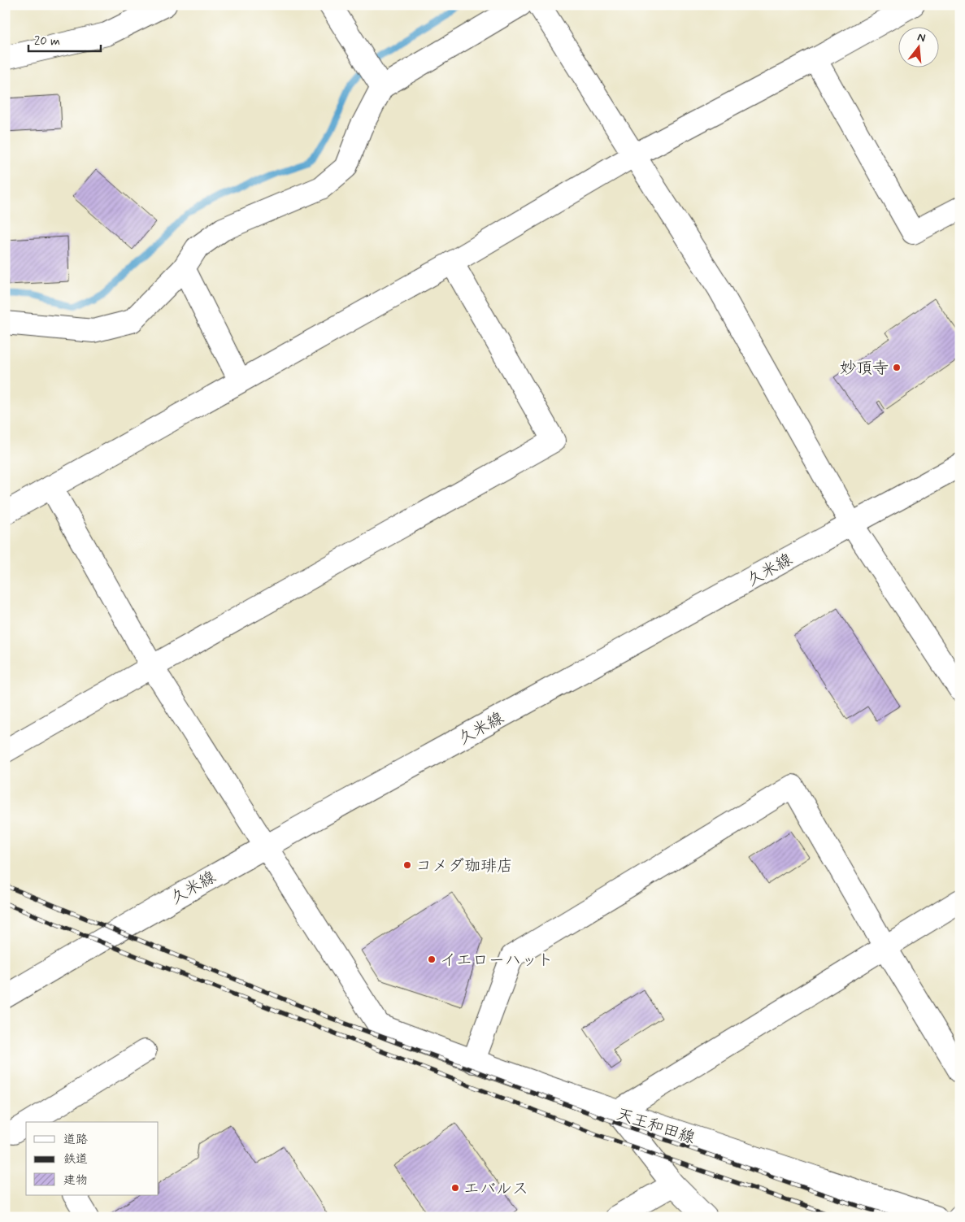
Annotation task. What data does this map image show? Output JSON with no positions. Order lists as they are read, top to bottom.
{
  "streets": {
    "street": ["久米線", "天王和田線"]
  },
  "crossings": [
    ["久米線", "天王和田線"]
  ],
  "places": [
    "妙頂寺",
    "コメダ珈琲店",
    "イエローハット",
    "エバルス"
  ],
  "legend": ["道路", "鉄道", "建物"],
  "scale_bar": "20 m",
  "north": "top"
}
